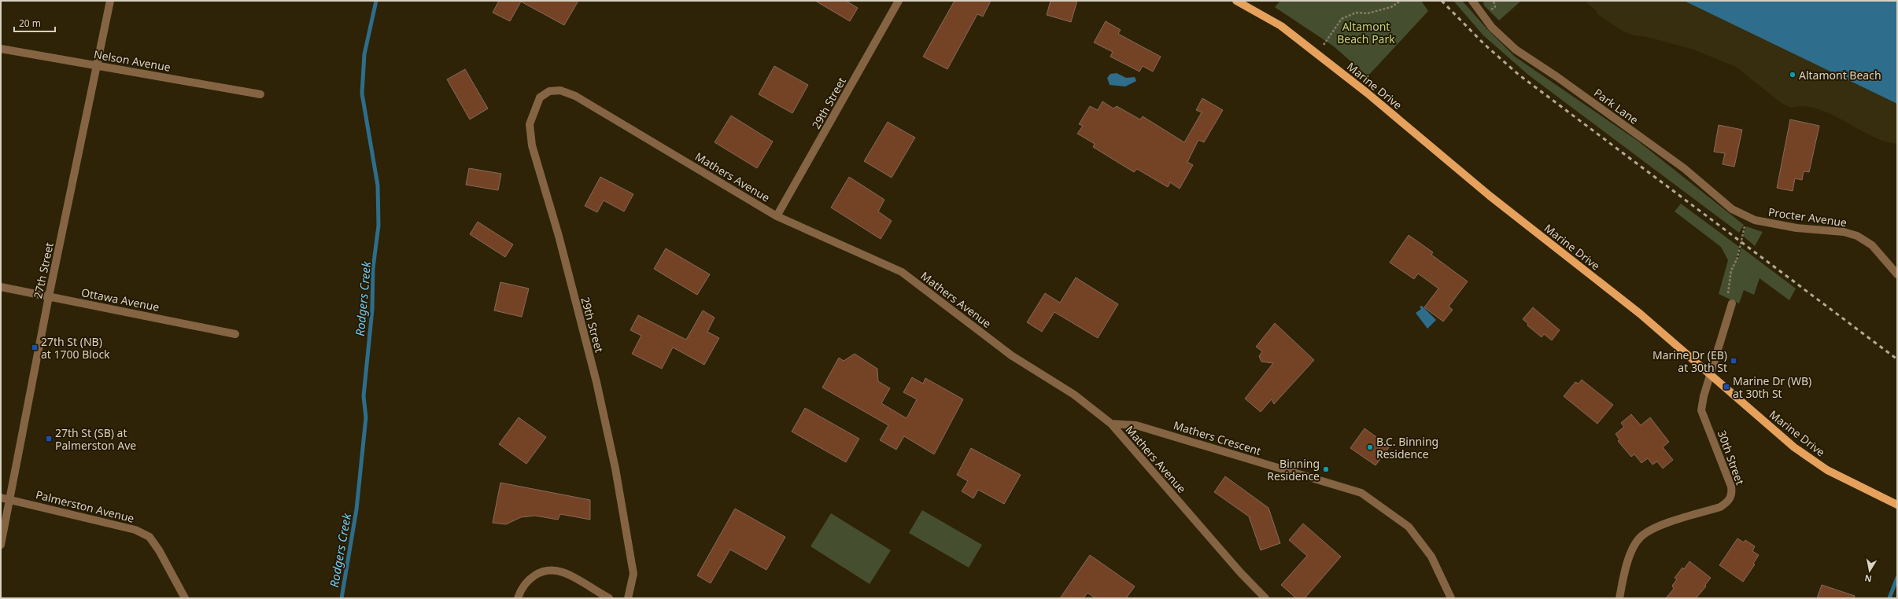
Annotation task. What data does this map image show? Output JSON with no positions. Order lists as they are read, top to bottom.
{
  "streets": {
    "main road": ["Marine Drive"],
    "street": [
      "Nelson Avenue",
      "29th Street",
      "Park Lane",
      "Mathers Avenue",
      "Procter Avenue",
      "27th Street",
      "Ottawa Avenue",
      "Mathers Crescent",
      "30th Street",
      "Palmerston Avenue"
    ]
  },
  "crossings": [
    ["Nelson Avenue", "27th Street"],
    ["Marine Drive", "30th Street"],
    ["29th Street", "Mathers Avenue"],
    ["Park Lane", "Procter Avenue"],
    ["Mathers Avenue", "Mathers Crescent"],
    ["27th Street", "Ottawa Avenue"],
    ["27th Street", "Palmerston Avenue"]
  ],
  "water": ["Rodgers Creek"],
  "parks": ["Altamont Beach Park"],
  "places": {
    "other": ["Altamont Beach", "B.C. Binning Residence", "Binning Residence"],
    "transit": [
      "27th St (NB) at 1700 Block",
      "Marine Dr (EB) at 30th St",
      "Marine Dr (WB) at 30th St",
      "27th St (SB) at Palmerston Ave"
    ]
  },
  "scale_bar": "20 m",
  "north": "bottom"
}
